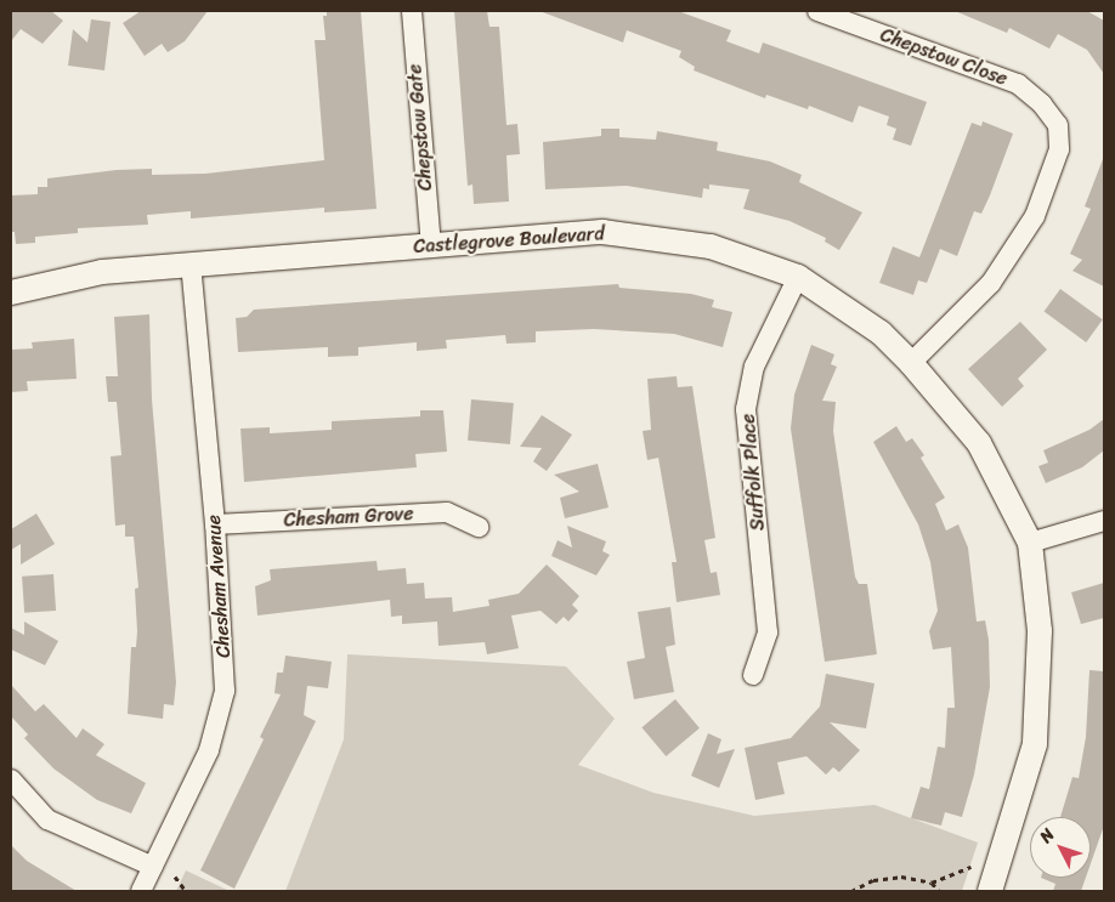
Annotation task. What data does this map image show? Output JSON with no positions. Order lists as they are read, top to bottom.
{
  "streets": {
    "street": [
      "Chepstow Close",
      "Chepstow Gate",
      "Castlegrove Boulevard",
      "Suffolk Place",
      "Chesham Grove",
      "Chesham Avenue"
    ]
  },
  "crossings": [
    ["Chepstow Close", "Castlegrove Boulevard"],
    ["Chepstow Gate", "Castlegrove Boulevard"],
    ["Castlegrove Boulevard", "Suffolk Place"],
    ["Castlegrove Boulevard", "Chesham Avenue"],
    ["Chesham Grove", "Chesham Avenue"]
  ],
  "north": "top left"
}
